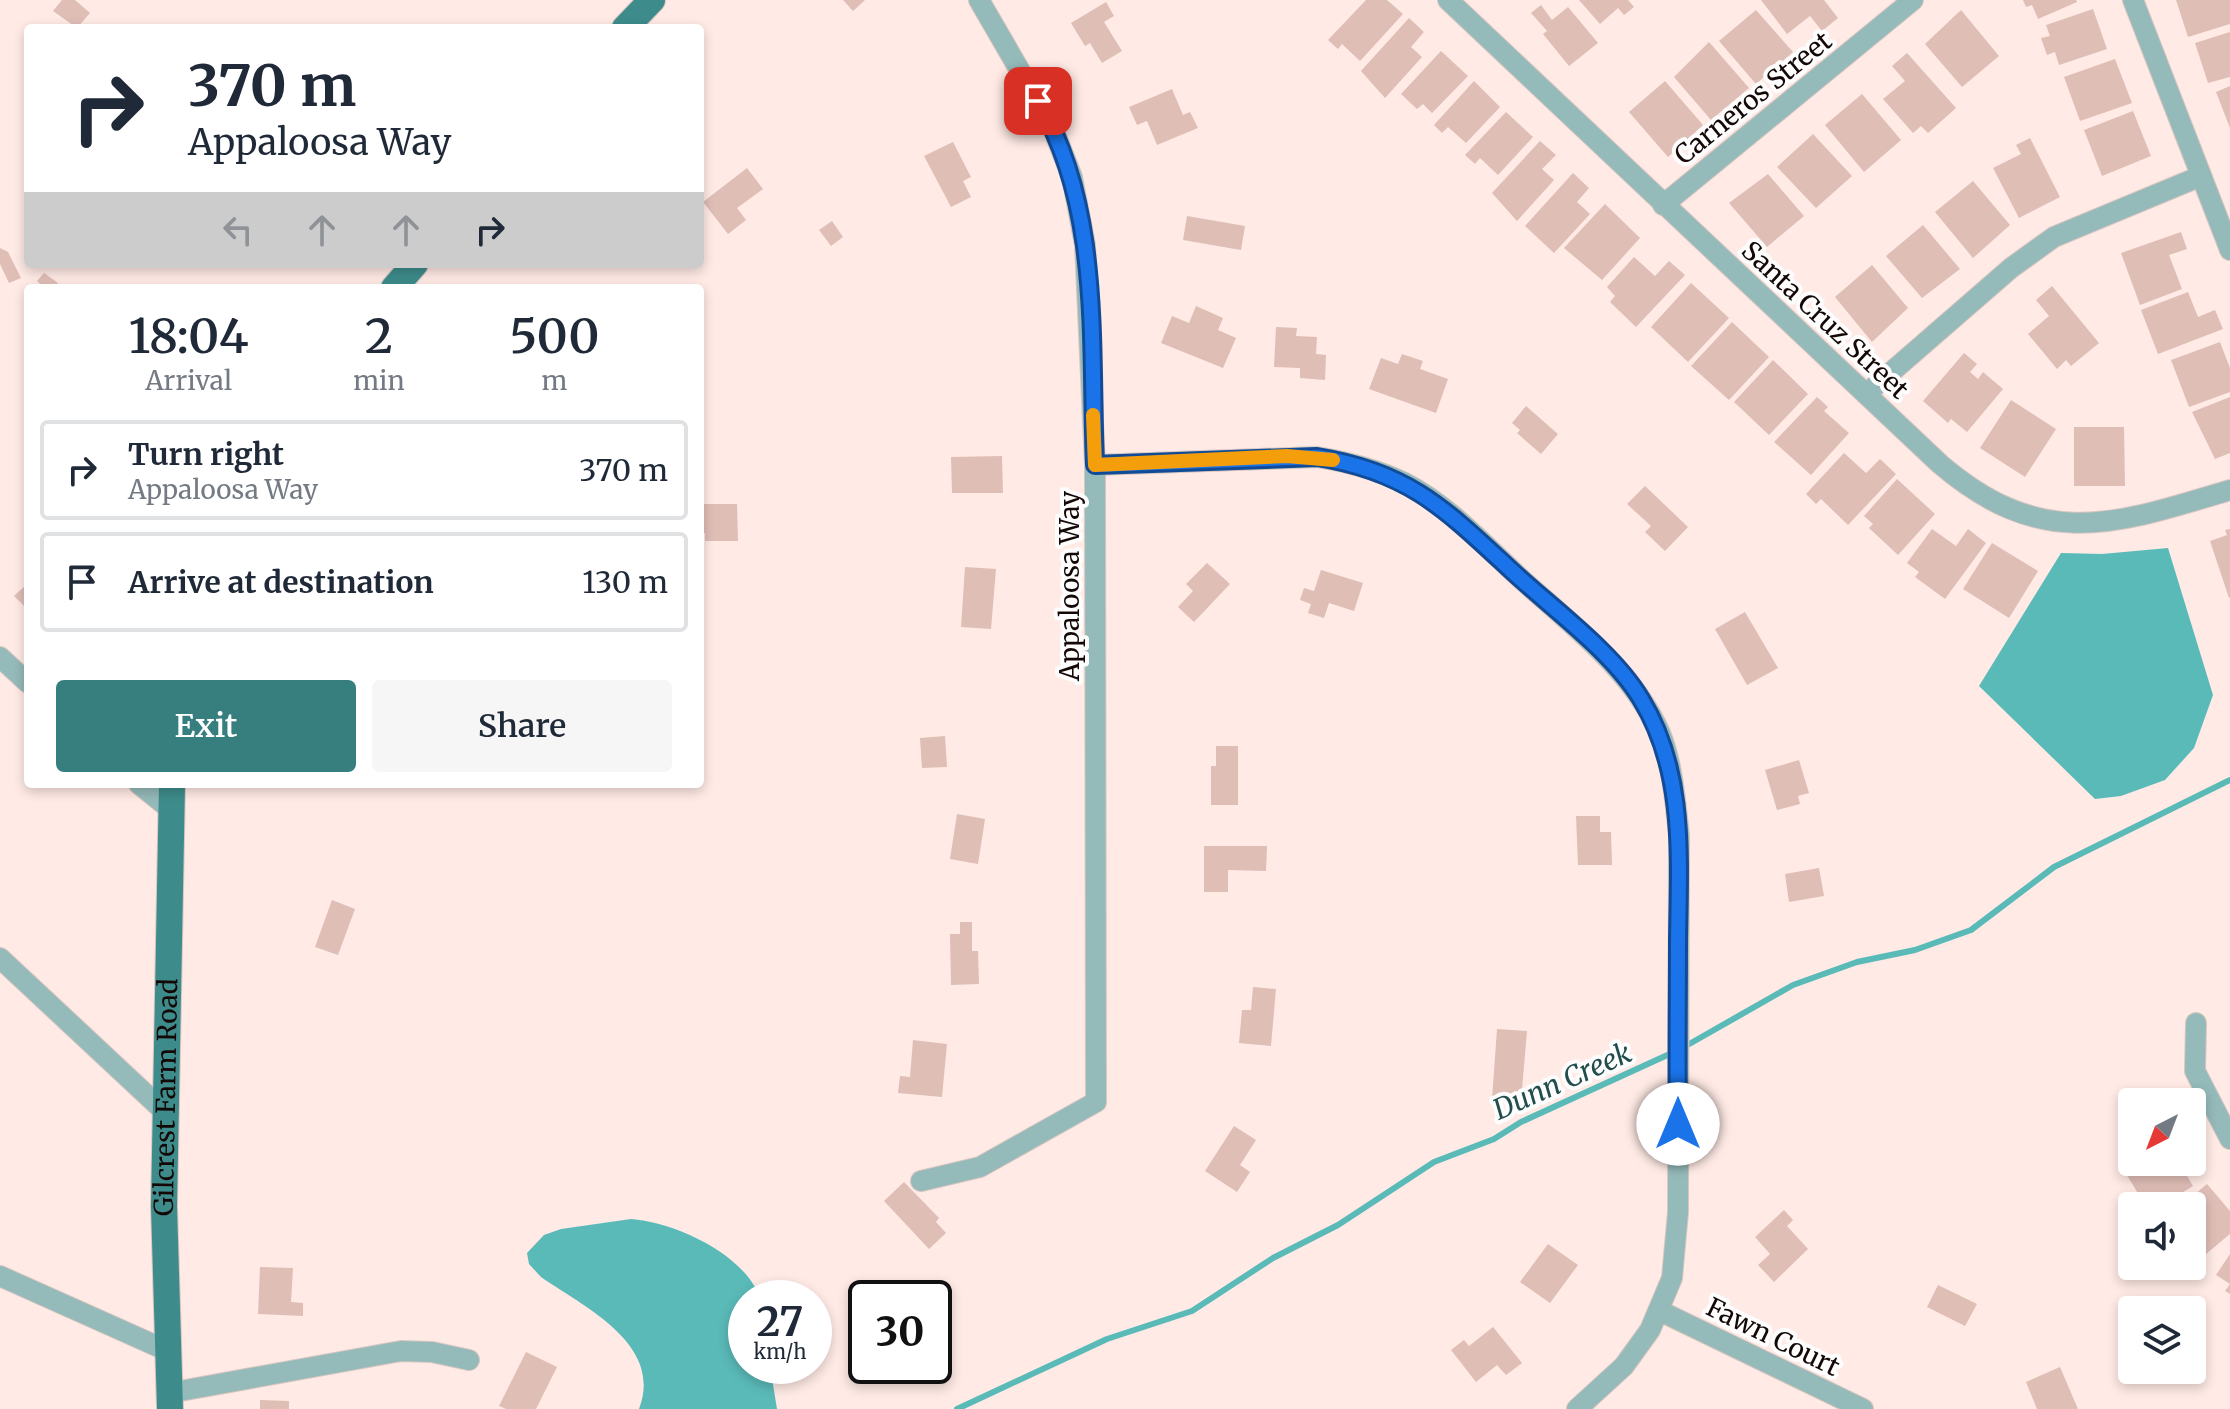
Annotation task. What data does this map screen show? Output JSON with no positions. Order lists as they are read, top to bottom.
{
  "streets": {
    "main road": ["Gilcrest Farm Road"],
    "street": [
      "Carneros Street",
      "Santa Cruz Street",
      "Appaloosa Way",
      "Fawn Court"
    ]
  },
  "crossings": [
    ["Carneros Street", "Santa Cruz Street"]
  ],
  "water": ["Dunn Creek"],
  "north": "bottom left",
  "page": {
    "turn": ["370 m", "Appaloosa Way"],
    "eta": [
      "18:04",
      "Arrival",
      "2",
      "min",
      "500",
      "m"
    ],
    "list": [
      {
        "name": "Turn right",
        "note": "Appaloosa Way",
        "value": "370 m"
      },
      {
        "name": "Arrive at destination",
        "value": "130 m"
      }
    ],
    "buttons": ["Exit", "Share"],
    "speed": "27 km/h",
    "limit": "30"
  }
}
